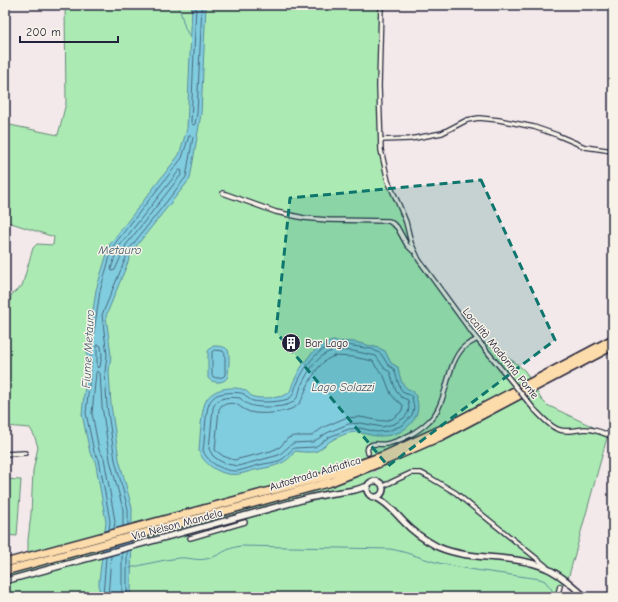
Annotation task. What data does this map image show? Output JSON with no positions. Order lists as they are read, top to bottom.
{
  "streets": {
    "highway": ["Autostrada Adriatica"],
    "main road": ["Via Nelson Mandela"],
    "street": ["Località Madonna Ponte"]
  },
  "water": ["Metauro", "Fiume Metauro", "Lago Solazzi"],
  "places": {
    "building": ["Bar Lago"]
  },
  "scale_bar": "200 m"
}
